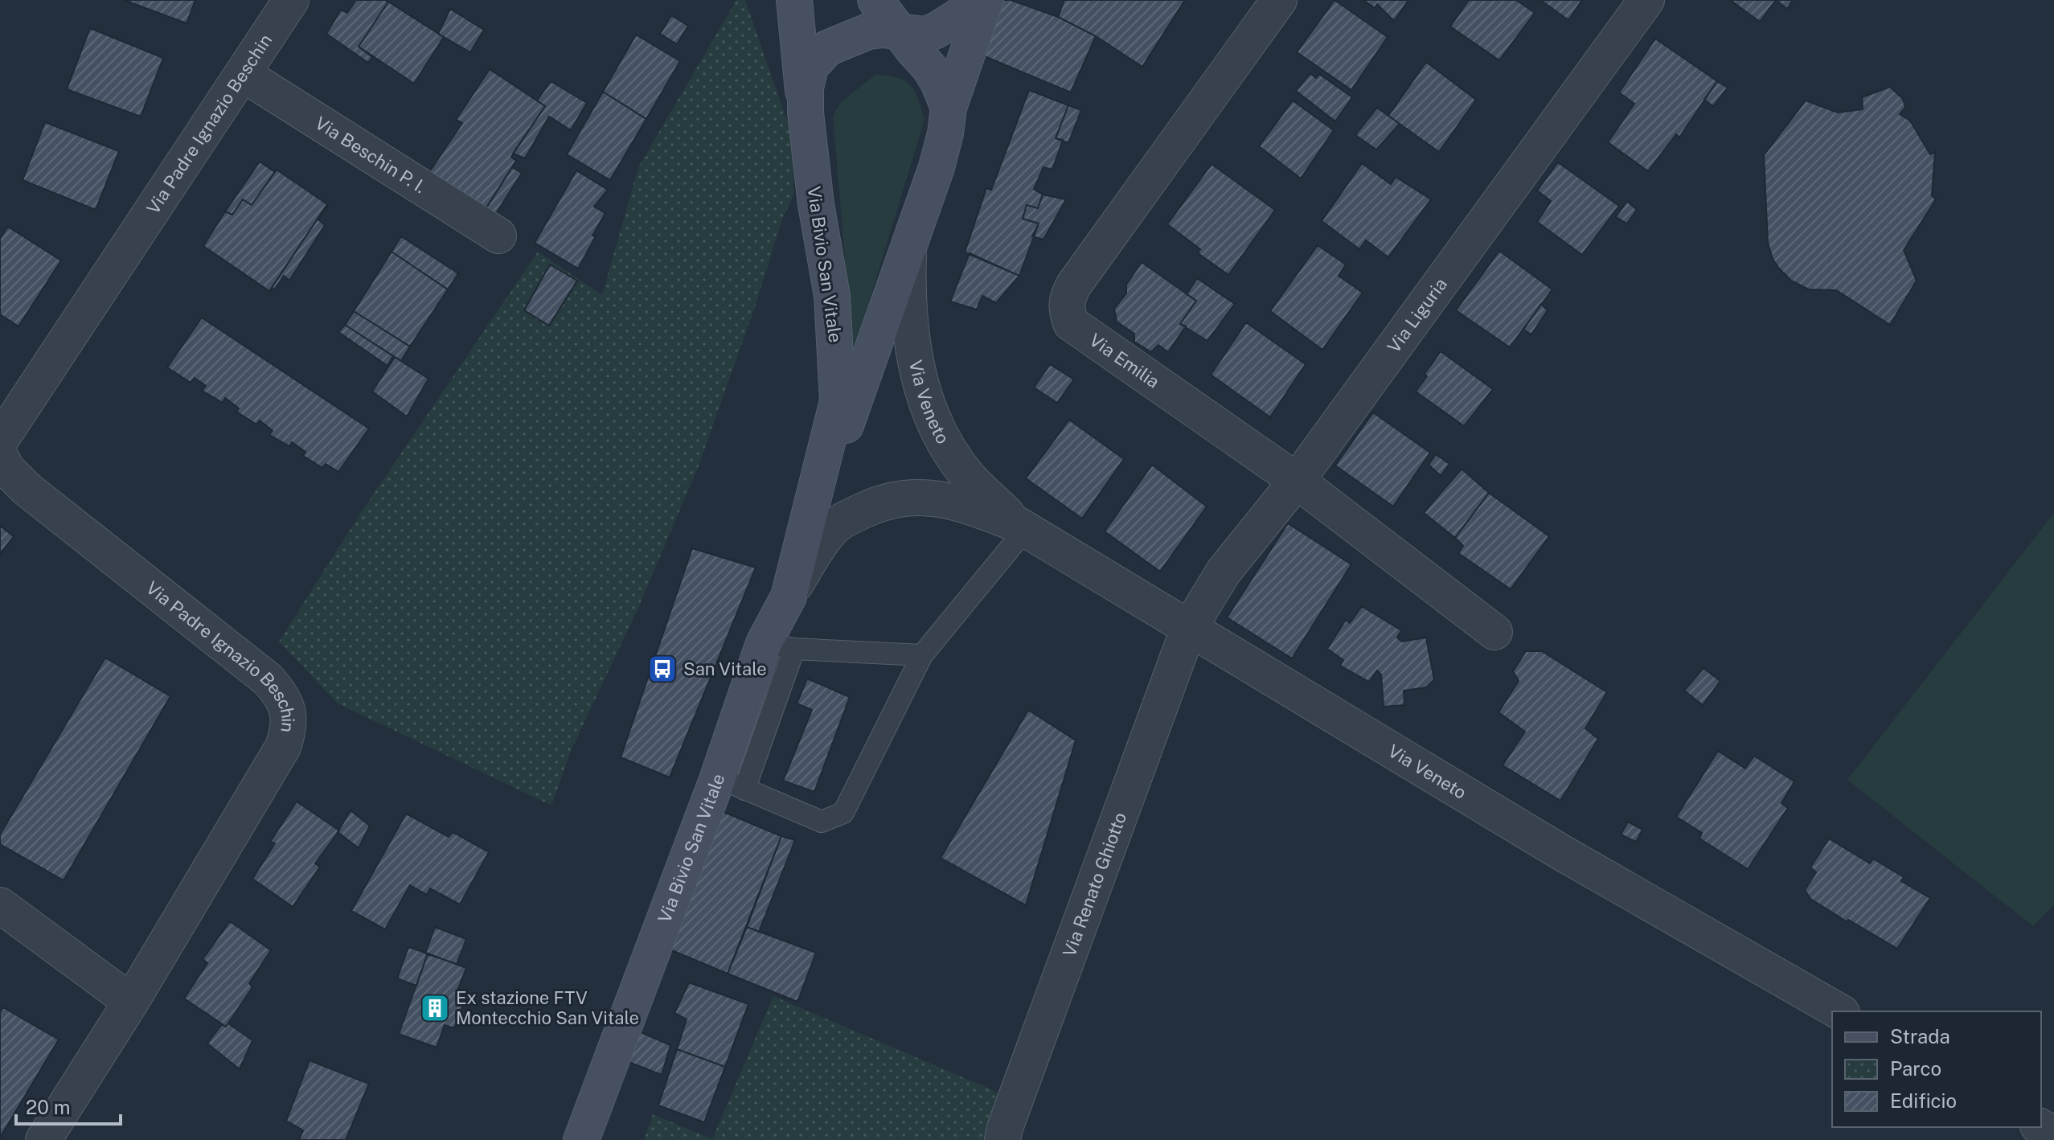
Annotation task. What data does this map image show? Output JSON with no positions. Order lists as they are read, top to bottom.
{
  "streets": {
    "main road": ["Via Bivio San Vitale"],
    "street": [
      "Via Padre Ignazio Beschin",
      "Via Beschin P. I.",
      "Via Liguria",
      "Via Emilia",
      "Via Veneto",
      "Via Renato Ghiotto"
    ]
  },
  "crossings": [
    ["Via Padre Ignazio Beschin", "Via Beschin P. I."],
    ["Via Bivio San Vitale", "Via Veneto"],
    ["Via Liguria", "Via Emilia"],
    ["Via Liguria", "Via Veneto"],
    ["Via Liguria", "Via Renato Ghiotto"],
    ["Via Veneto", "Via Renato Ghiotto"]
  ],
  "places": {
    "bus stop": ["San Vitale"],
    "building": ["Ex stazione FTV Montecchio San Vitale"]
  },
  "legend": ["Strada", "Parco", "Edificio"],
  "scale_bar": "20 m"
}
